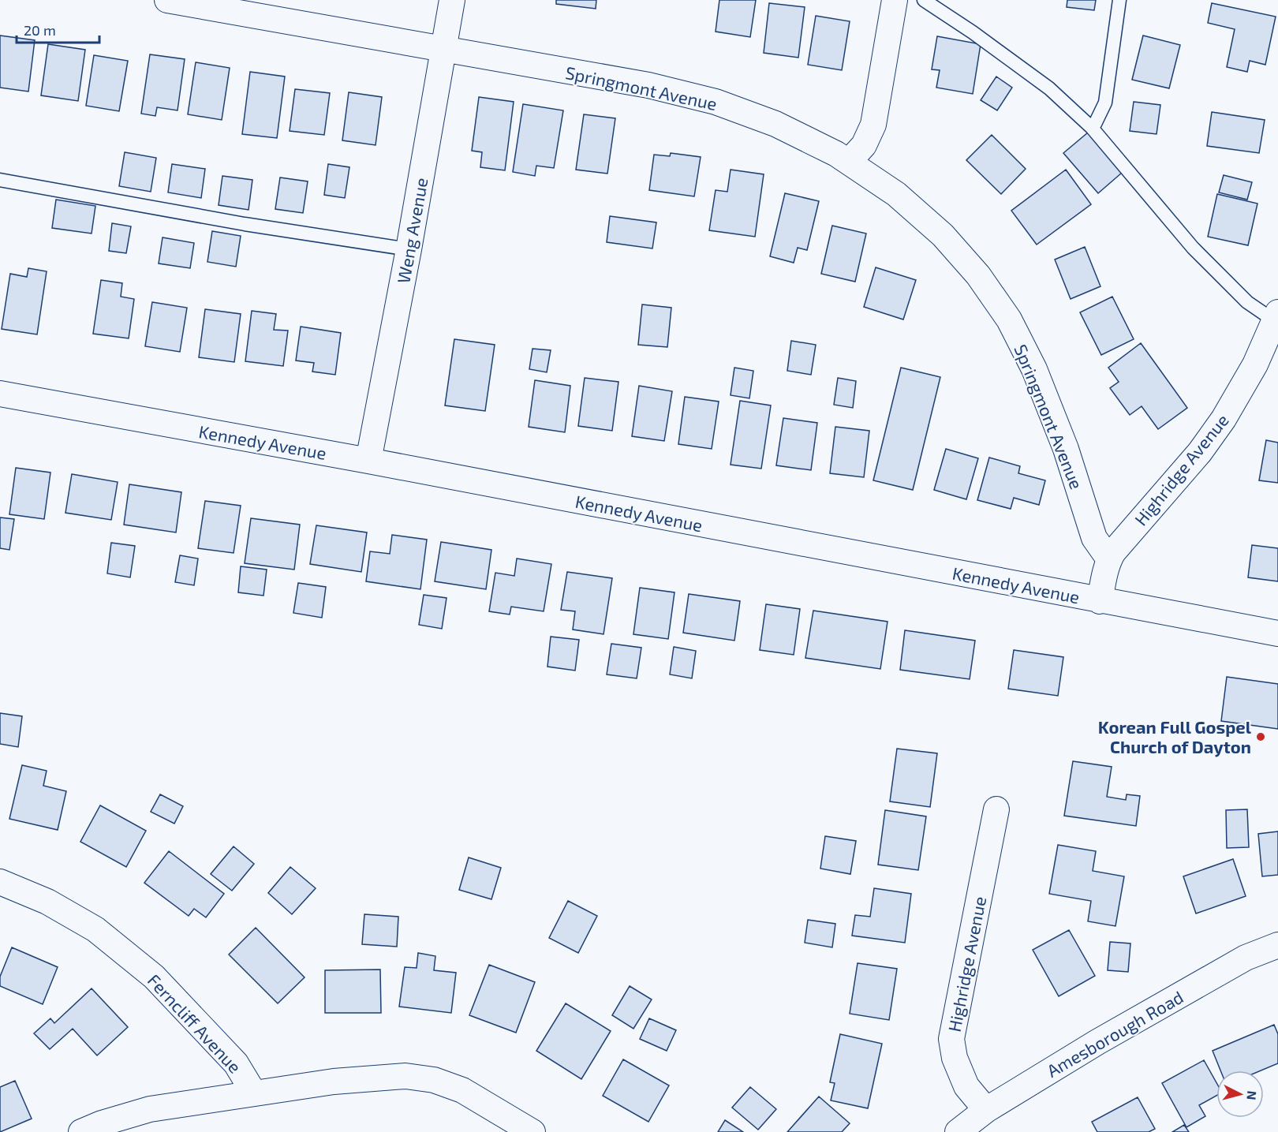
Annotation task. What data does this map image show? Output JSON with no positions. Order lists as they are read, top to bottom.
{
  "streets": {
    "street": [
      "Springmont Avenue",
      "Weng Avenue",
      "Kennedy Avenue",
      "Highridge Avenue",
      "Ferncliff Avenue",
      "Amesborough Road"
    ]
  },
  "crossings": [
    ["Springmont Avenue", "Weng Avenue"],
    ["Springmont Avenue", "Highridge Avenue"],
    ["Weng Avenue", "Kennedy Avenue"],
    ["Kennedy Avenue", "Highridge Avenue"],
    ["Highridge Avenue", "Amesborough Road"]
  ],
  "places": ["Korean Full Gospel Church of Dayton"],
  "scale_bar": "20 m",
  "north": "right"
}
